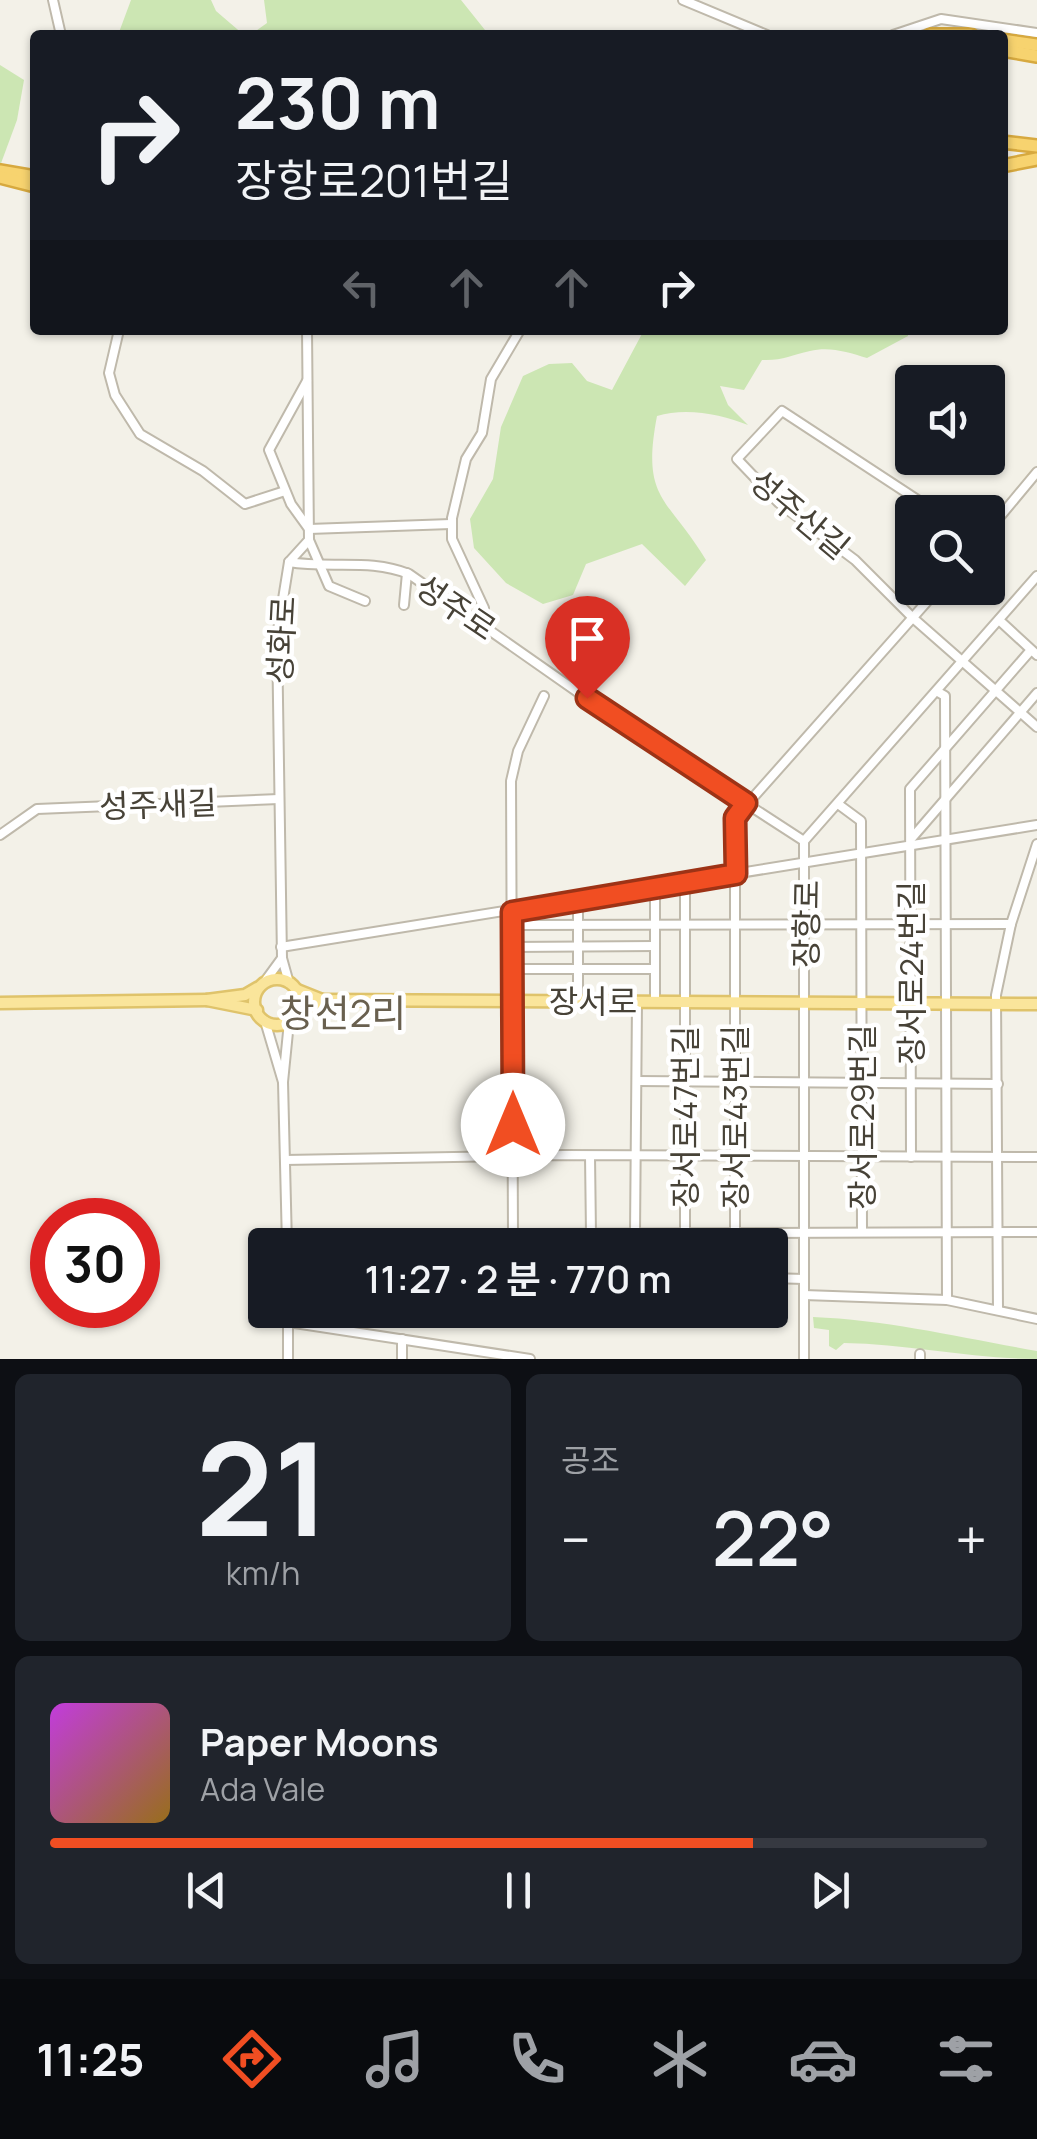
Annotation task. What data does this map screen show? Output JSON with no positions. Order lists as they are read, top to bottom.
{
  "streets": {
    "main road": ["장서로"],
    "street": [
      "성주산길",
      "성주로",
      "성화로",
      "성주새길",
      "장항로",
      "장서로24번길",
      "장서로47번길",
      "장서로43번길",
      "장서로29번길"
    ]
  },
  "crossings": [
    ["성주산길", "장항로"],
    ["성주로", "성화로"],
    ["성주로", "장항로"],
    ["성주로", "장서로43번길"],
    ["성화로", "성주새길"],
    ["장항로", "장서로"],
    ["장항로", "장서로29번길"],
    ["장서로24번길", "장서로"],
    ["장서로", "장서로47번길"],
    ["장서로", "장서로43번길"],
    ["장서로", "장서로29번길"]
  ],
  "districts": ["창선2리"],
  "page": {
    "turn": ["230 m", "장항로201번길"],
    "limit": "30",
    "trip": "11:27 · 2 분 · 770 m",
    "tile": [
      ["21", "km/h"],
      "공조"
    ],
    "heat": ["−", "22°", "+"],
    "song": ["Paper Moons", "Ada Vale"],
    "tabs": "11:25"
  }
}
